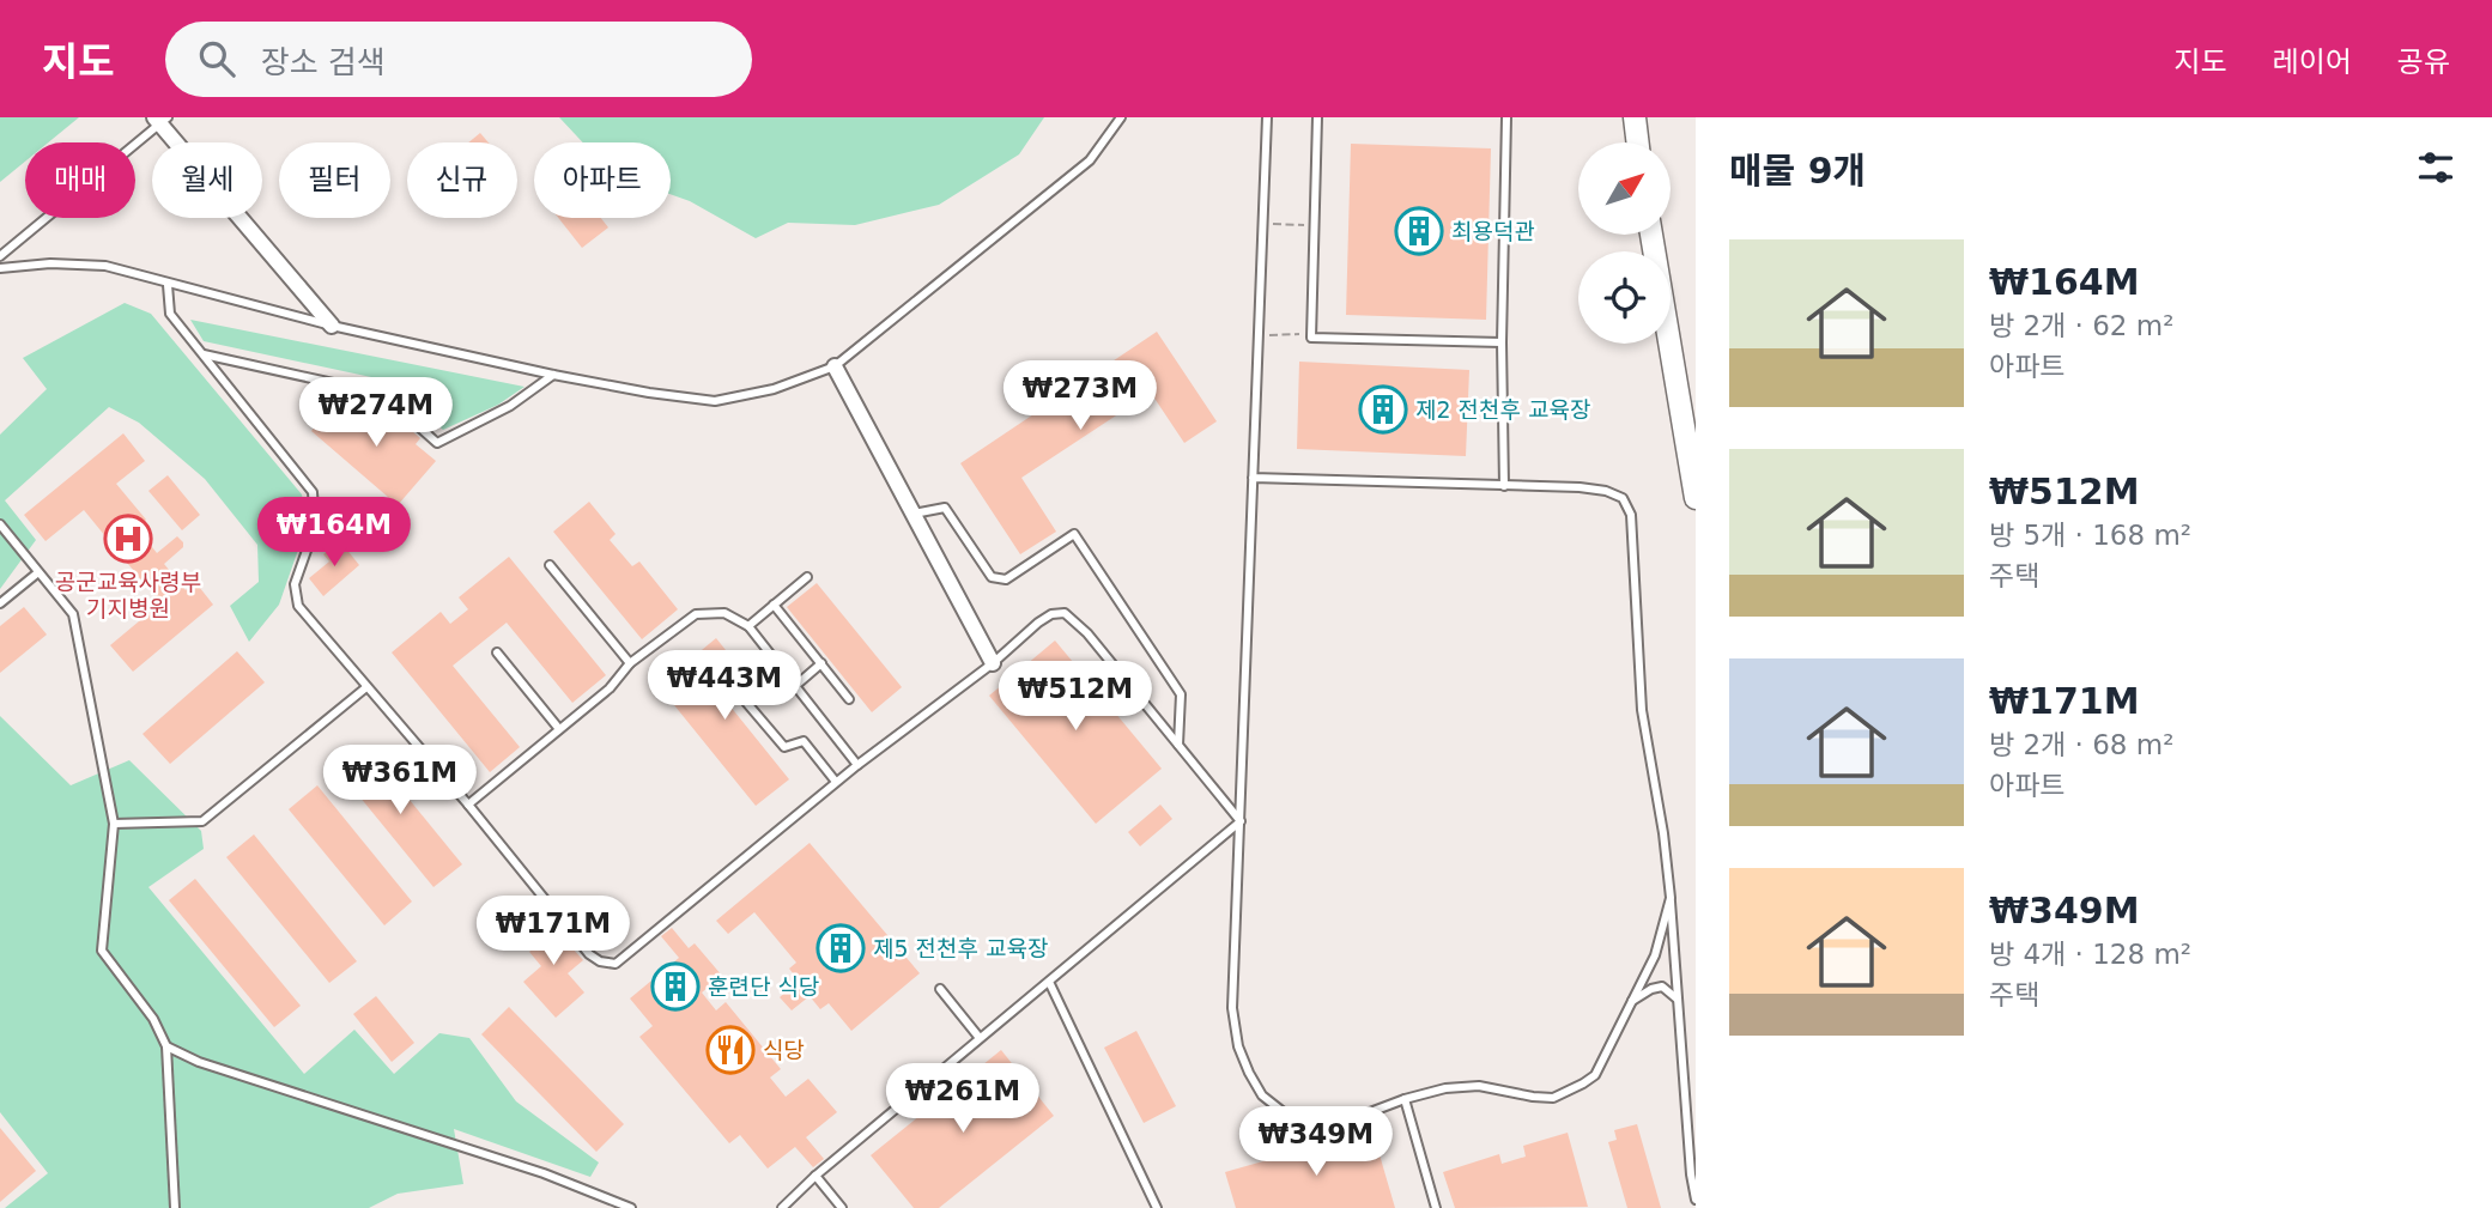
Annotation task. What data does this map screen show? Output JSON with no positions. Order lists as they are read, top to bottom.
{
  "places": {
    "building": [
      "최용덕관",
      "제2 전천후 교육장",
      "제5 전천후 교육장",
      "훈련단 식당"
    ],
    "hospital": ["공군교육사령부 기지병원"],
    "restaurant": ["식당"]
  },
  "north": "top right",
  "page": {
    "header": "지도",
    "search": "장소 검색",
    "nav": ["지도", "레이어", "공유"],
    "heading": "매물 9개",
    "chip": [
      "매매",
      "월세",
      "필터",
      "신규",
      "아파트"
    ],
    "list": [
      {
        "name": "₩164M",
        "note": "방 2개 · 62 m² · 아파트"
      },
      {
        "name": "₩512M",
        "note": "방 5개 · 168 m² · 주택"
      },
      {
        "name": "₩171M",
        "note": "방 2개 · 68 m² · 아파트"
      },
      {
        "name": "₩349M",
        "note": "방 4개 · 128 m² · 주택"
      }
    ],
    "price": [
      "₩273M",
      "₩274M",
      "₩164M",
      "₩443M",
      "₩512M",
      "₩361M",
      "₩171M",
      "₩261M",
      "₩349M"
    ]
  }
}
